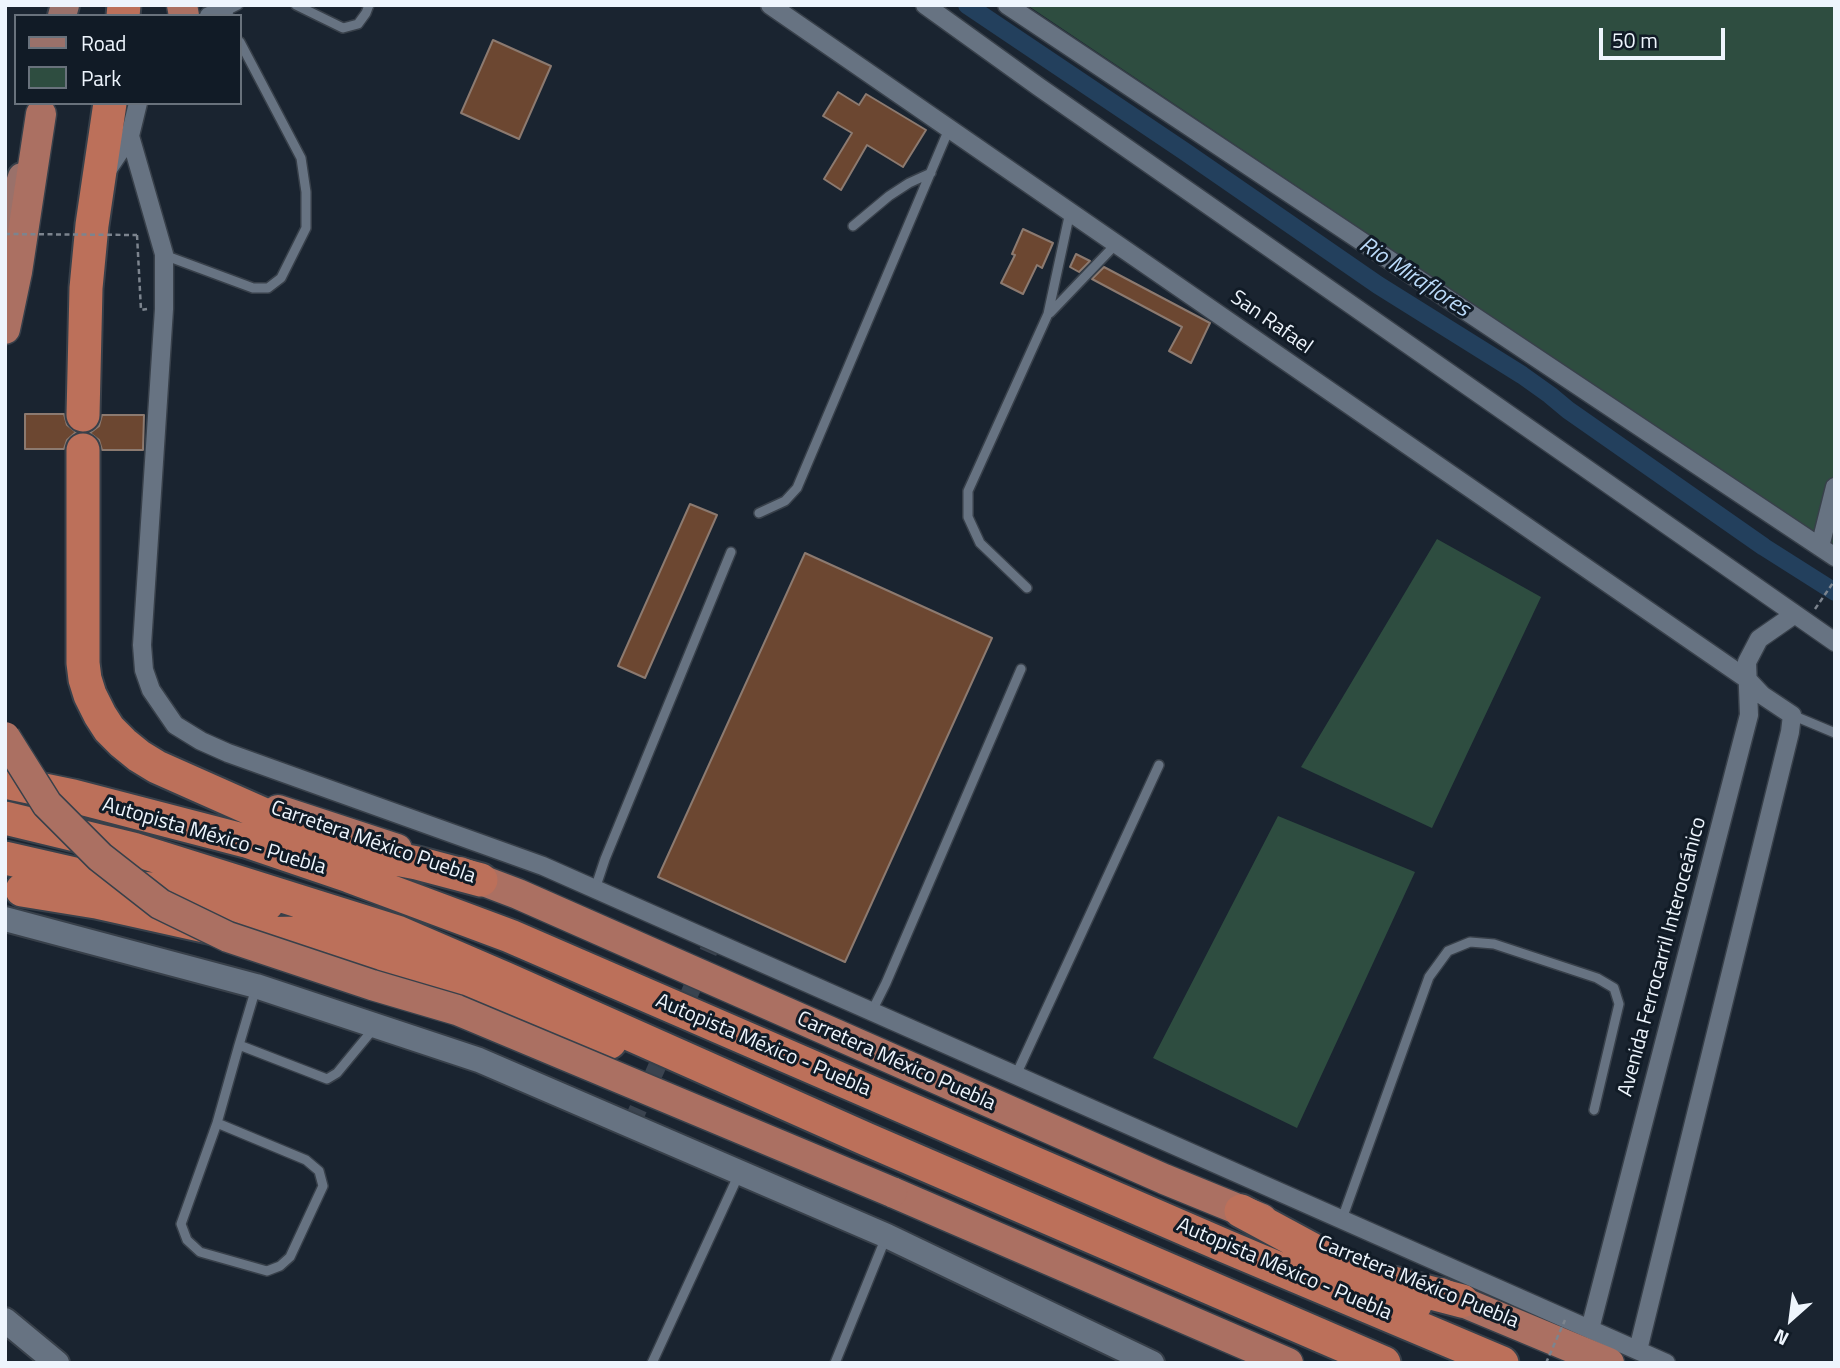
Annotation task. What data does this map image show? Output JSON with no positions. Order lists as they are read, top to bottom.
{
  "streets": {
    "highway": ["Autopista México - Puebla", "Carretera México Puebla"],
    "street": ["San Rafael", "Avenida Ferrocarril Interoceánico"]
  },
  "crossings": [
    ["San Rafael", "Avenida Ferrocarril Interoceánico"]
  ],
  "water": ["Rio Miraflores"],
  "legend": ["Road", "Park"],
  "scale_bar": "50 m",
  "north": "bottom left"
}
